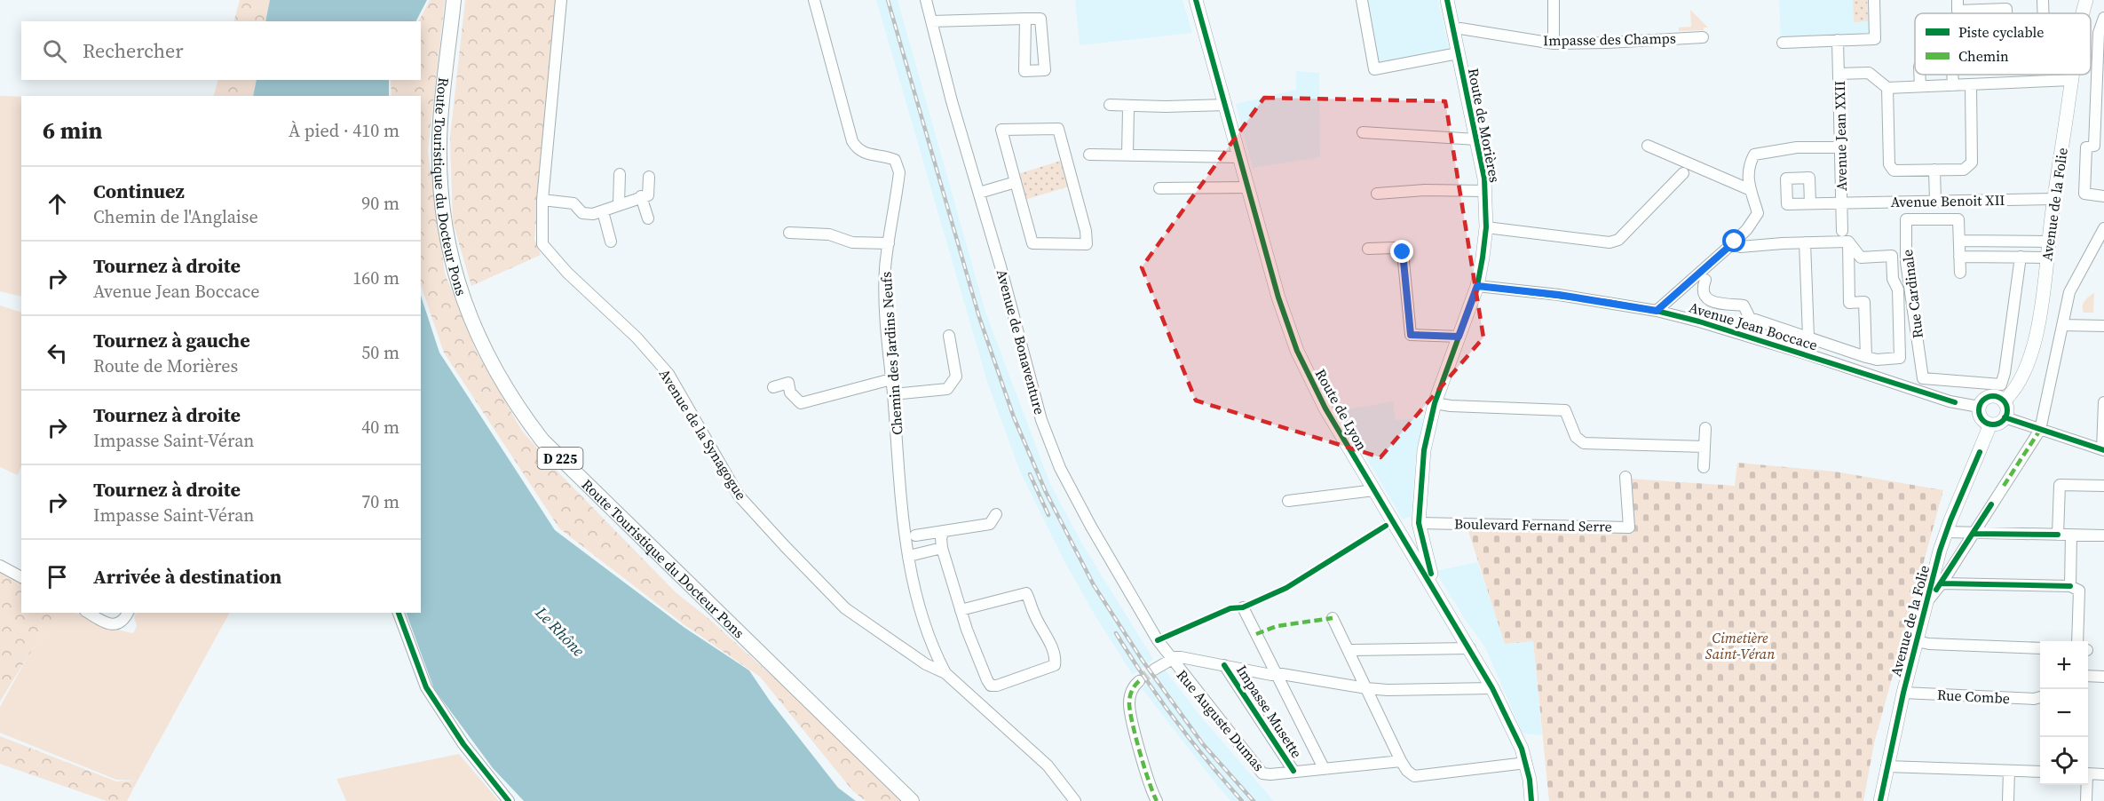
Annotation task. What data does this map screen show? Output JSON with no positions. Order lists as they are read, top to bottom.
{
  "streets": {
    "highway": ["Route Touristique du Docteur Pons", "D 225"],
    "main road": ["Route de Morières", "Avenue de la Folie", "Route de Lyon"],
    "street": [
      "Impasse des Champs",
      "Avenue Jean XXII",
      "Avenue Benoit XII",
      "Rue Cardinale",
      "Avenue Jean Boccace",
      "Avenue de Bonaventure",
      "Chemin des Jardins Neufs",
      "Avenue de la Synagogue",
      "Boulevard Fernand Serre",
      "Rue Combe",
      "Impasse Musette",
      "Rue Auguste Dumas"
    ]
  },
  "crossings": [
    ["Impasse des Champs", "Route de Morières"],
    ["Route de Morières", "Avenue Jean Boccace"],
    ["Route de Morières", "Route de Lyon"],
    ["Route de Morières", "Boulevard Fernand Serre"],
    ["Avenue Jean XXII", "Avenue Benoit XII"],
    ["Avenue Benoit XII", "Avenue de la Folie"],
    ["Avenue de la Folie", "Avenue Jean Boccace"],
    ["Avenue de la Folie", "Rue Combe"],
    ["Avenue de Bonaventure", "Rue Auguste Dumas"],
    ["Chemin des Jardins Neufs", "Avenue de la Synagogue"],
    ["Impasse Musette", "Rue Auguste Dumas"]
  ],
  "water": ["Le Rhône"],
  "parks": ["Cimetière Saint-Véran"],
  "legend": ["Piste cyclable", "Chemin"],
  "page": {
    "search": "Rechercher",
    "heading": ["6 min", "À pied · 410 m"],
    "list": [
      ["Continuez", "Chemin de l'Anglaise", "90 m"],
      ["Tournez à droite", "Avenue Jean Boccace", "160 m"],
      ["Tournez à gauche", "Route de Morières", "50 m"],
      ["Tournez à droite", "Impasse Saint-Véran", "40 m"],
      ["Tournez à droite", "Impasse Saint-Véran", "70 m"],
      "Arrivée à destination"
    ],
    "map_buttons": ["+", "−"]
  }
}
